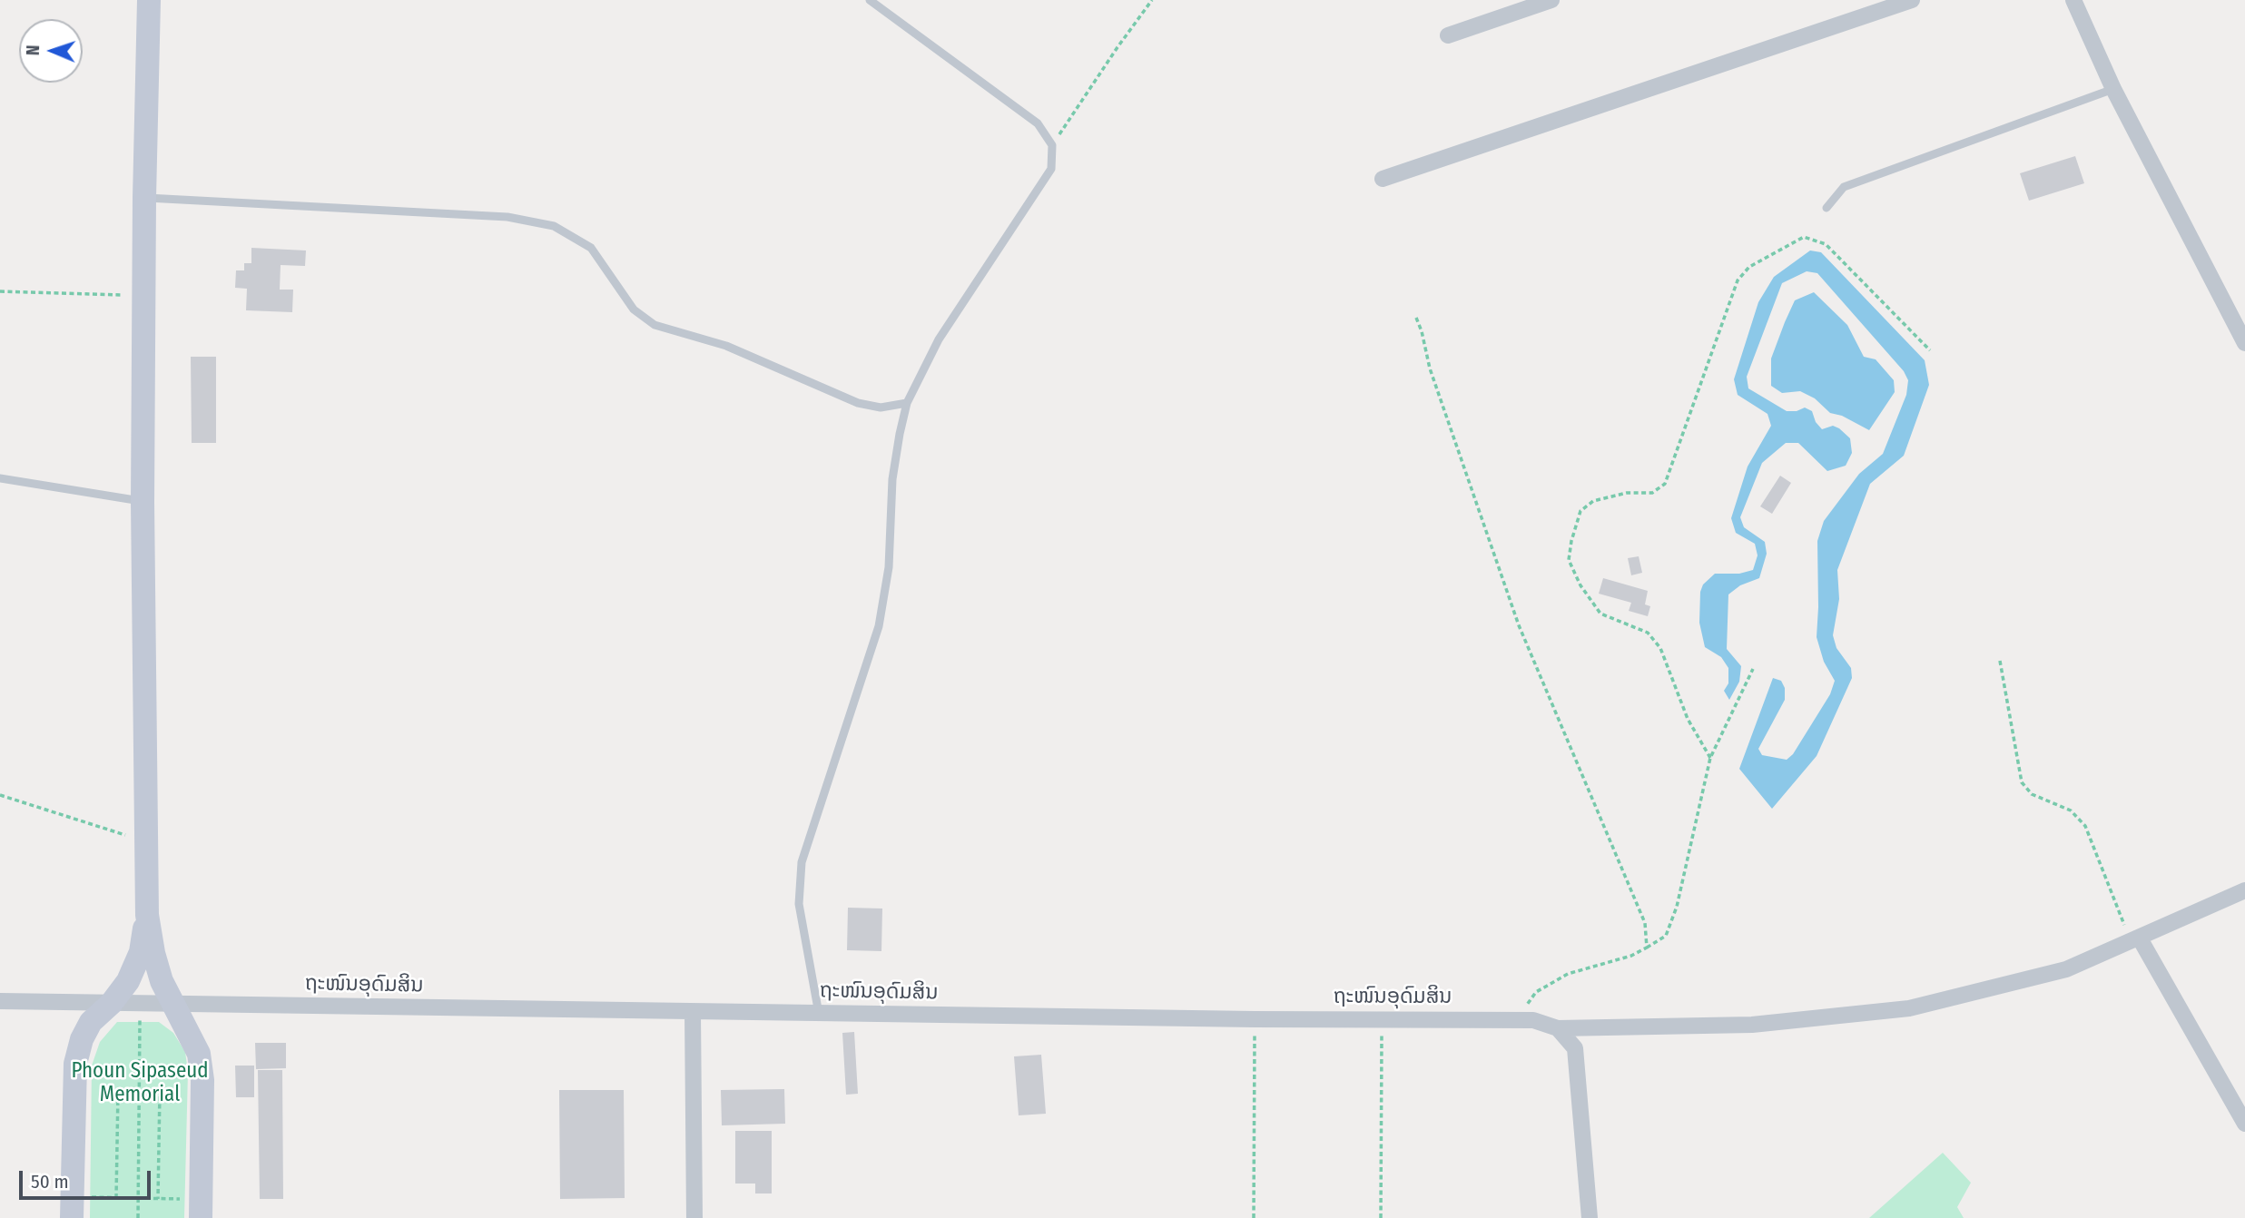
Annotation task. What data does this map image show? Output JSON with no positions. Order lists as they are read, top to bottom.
{
  "streets": {
    "street": ["ຖະໜົນອຸດົມສິນ"]
  },
  "parks": ["Phoun Sipaseud Memorial"],
  "scale_bar": "50 m",
  "north": "left"
}
